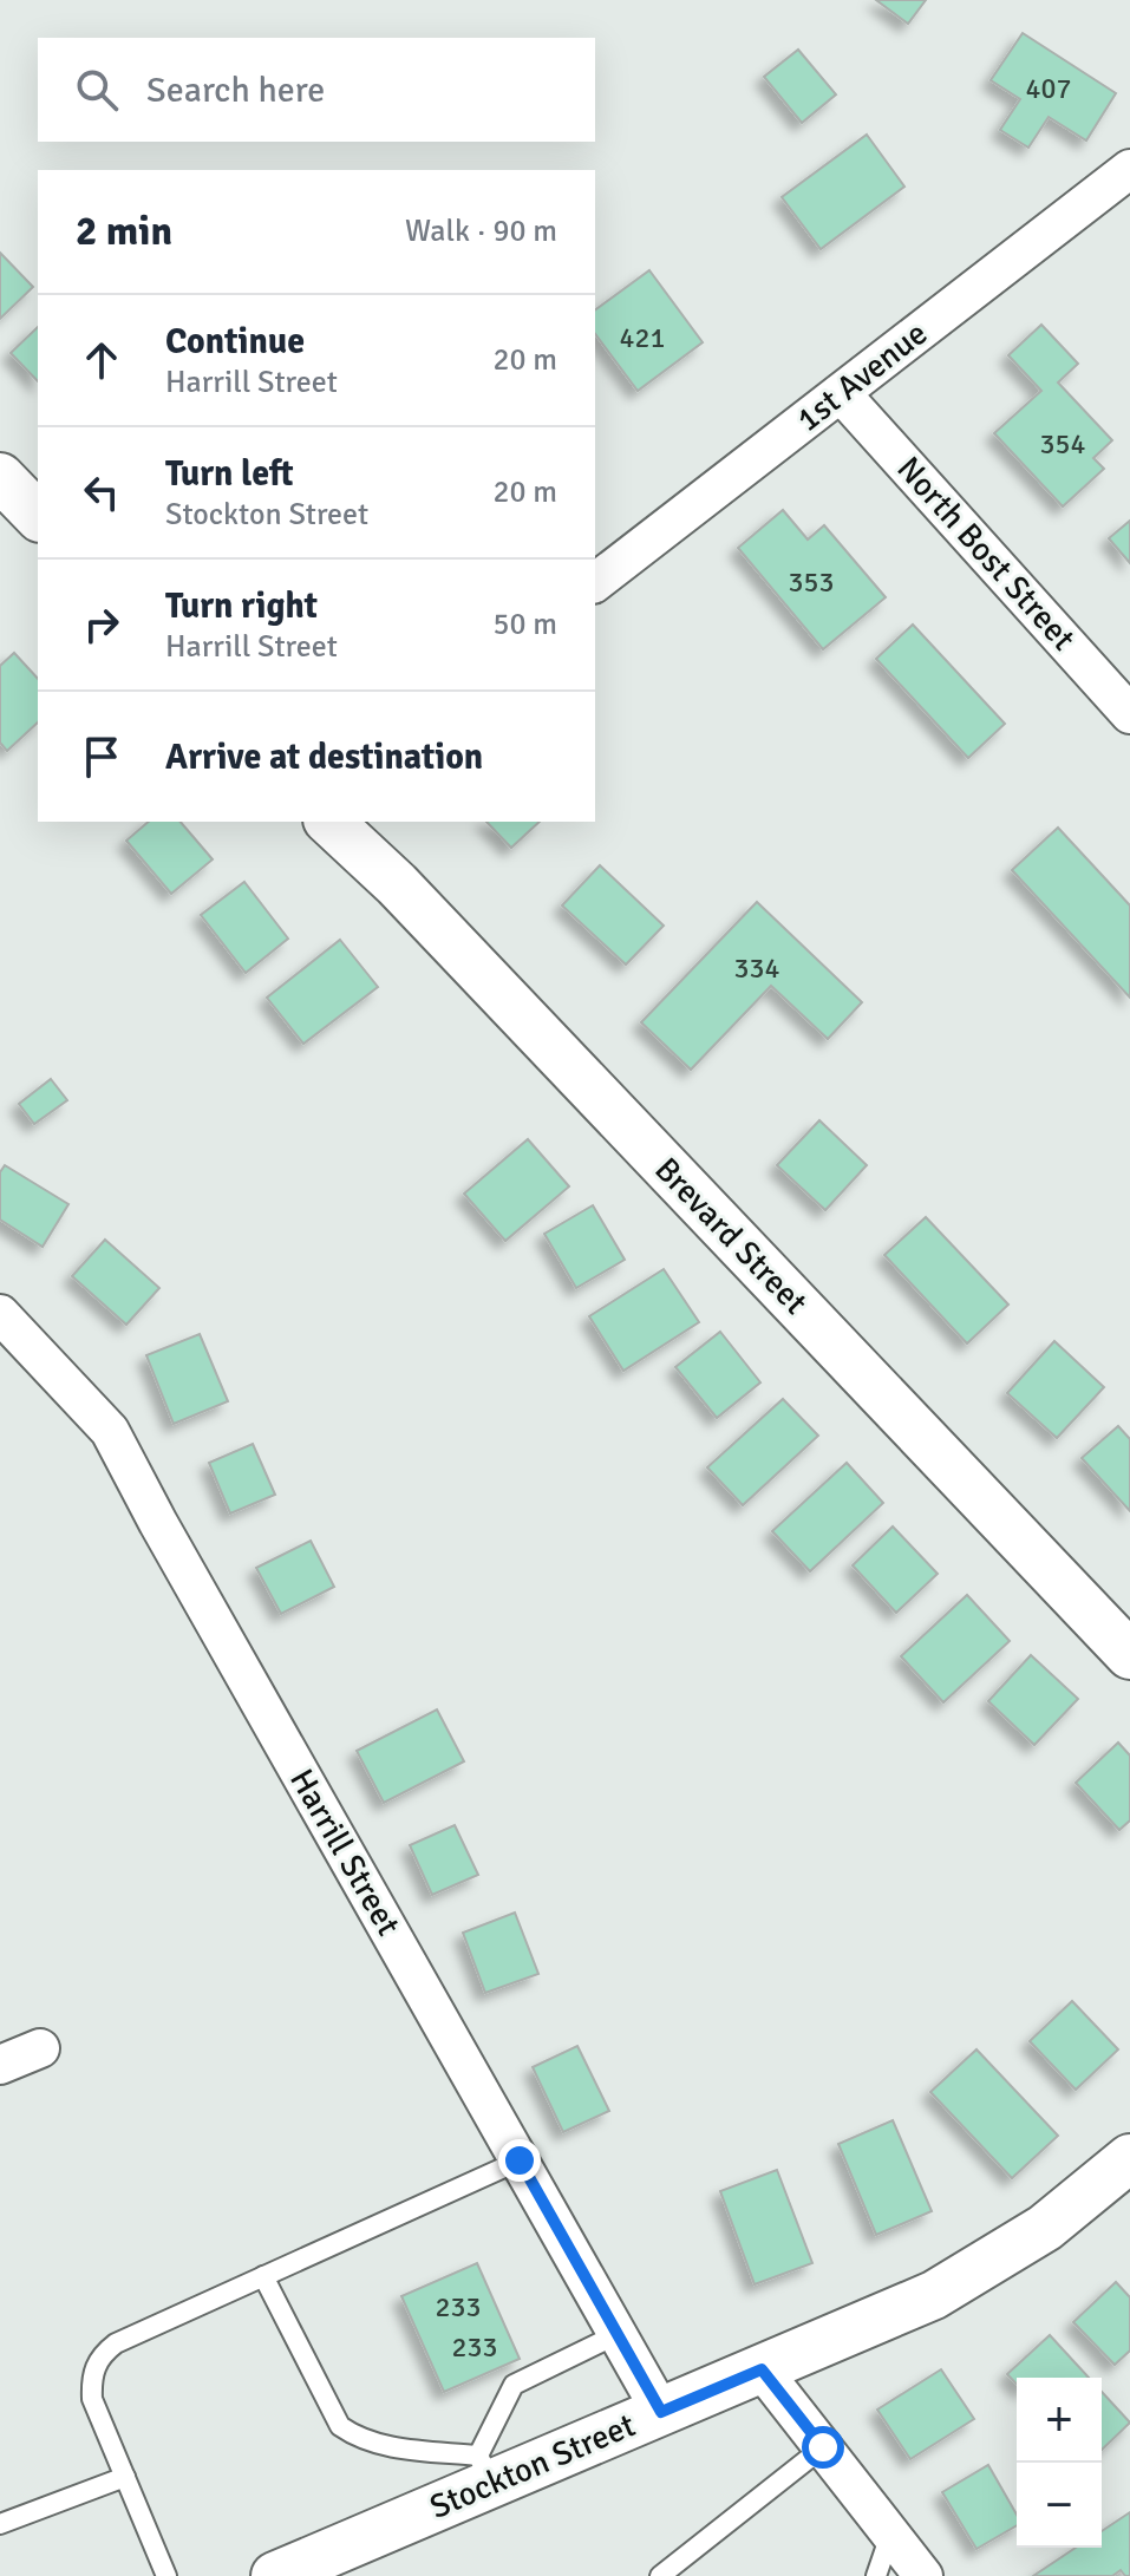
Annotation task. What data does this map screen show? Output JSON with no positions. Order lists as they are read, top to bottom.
{
  "streets": {
    "street": [
      "1st Avenue",
      "North Bost Street",
      "Brevard Street",
      "Harrill Street",
      "Stockton Street"
    ]
  },
  "crossings": [
    ["1st Avenue", "North Bost Street"],
    ["Harrill Street", "Stockton Street"]
  ],
  "house_numbers": [
    "407",
    "421",
    "354",
    "353",
    "334",
    "233",
    "233"
  ],
  "page": {
    "search": "Search here",
    "heading": ["2 min", "Walk · 90 m"],
    "list": [
      ["Continue", "Harrill Street", "20 m"],
      ["Turn left", "Stockton Street", "20 m"],
      ["Turn right", "Harrill Street", "50 m"],
      "Arrive at destination"
    ],
    "map_buttons": ["+", "−"]
  }
}
